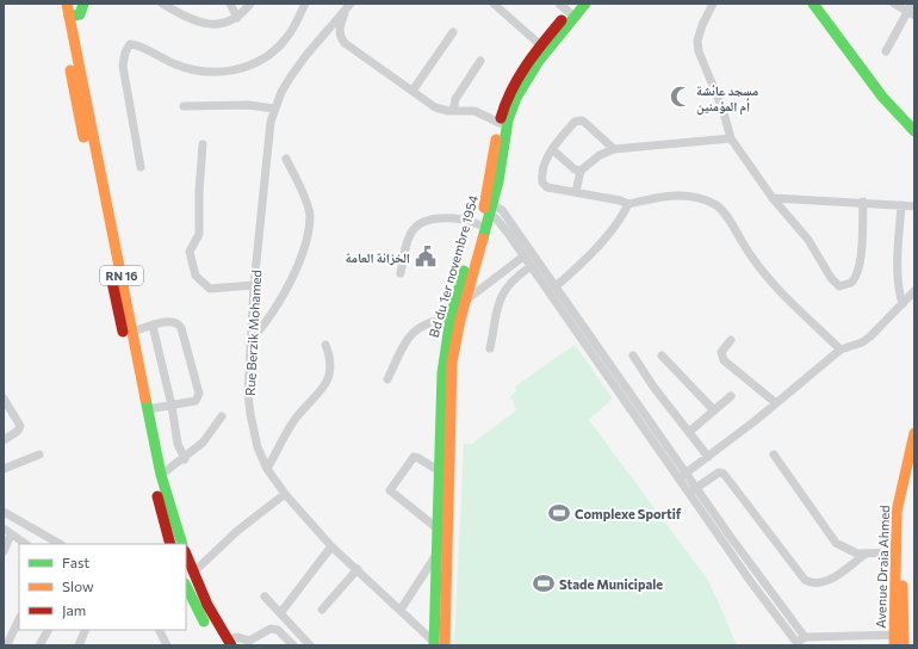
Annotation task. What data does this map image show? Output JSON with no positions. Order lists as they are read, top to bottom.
{
  "streets": {
    "main road": ["Bd du 1er novembre 1954", "RN 16", "Avenue Draia Ahmed"],
    "street": ["Rue Berzik Mohamed"]
  },
  "crossings": [
    ["Bd du 1er novembre 1954", "Rue Berzik Mohamed"]
  ],
  "places": {
    "mosque": ["مسجد عائشة أم المؤمنين"],
    "public building": ["الخزانة العامة"],
    "sports": ["Complexe Sportif", "Stade Municipale"]
  },
  "legend": ["Fast", "Slow", "Jam"]
}
